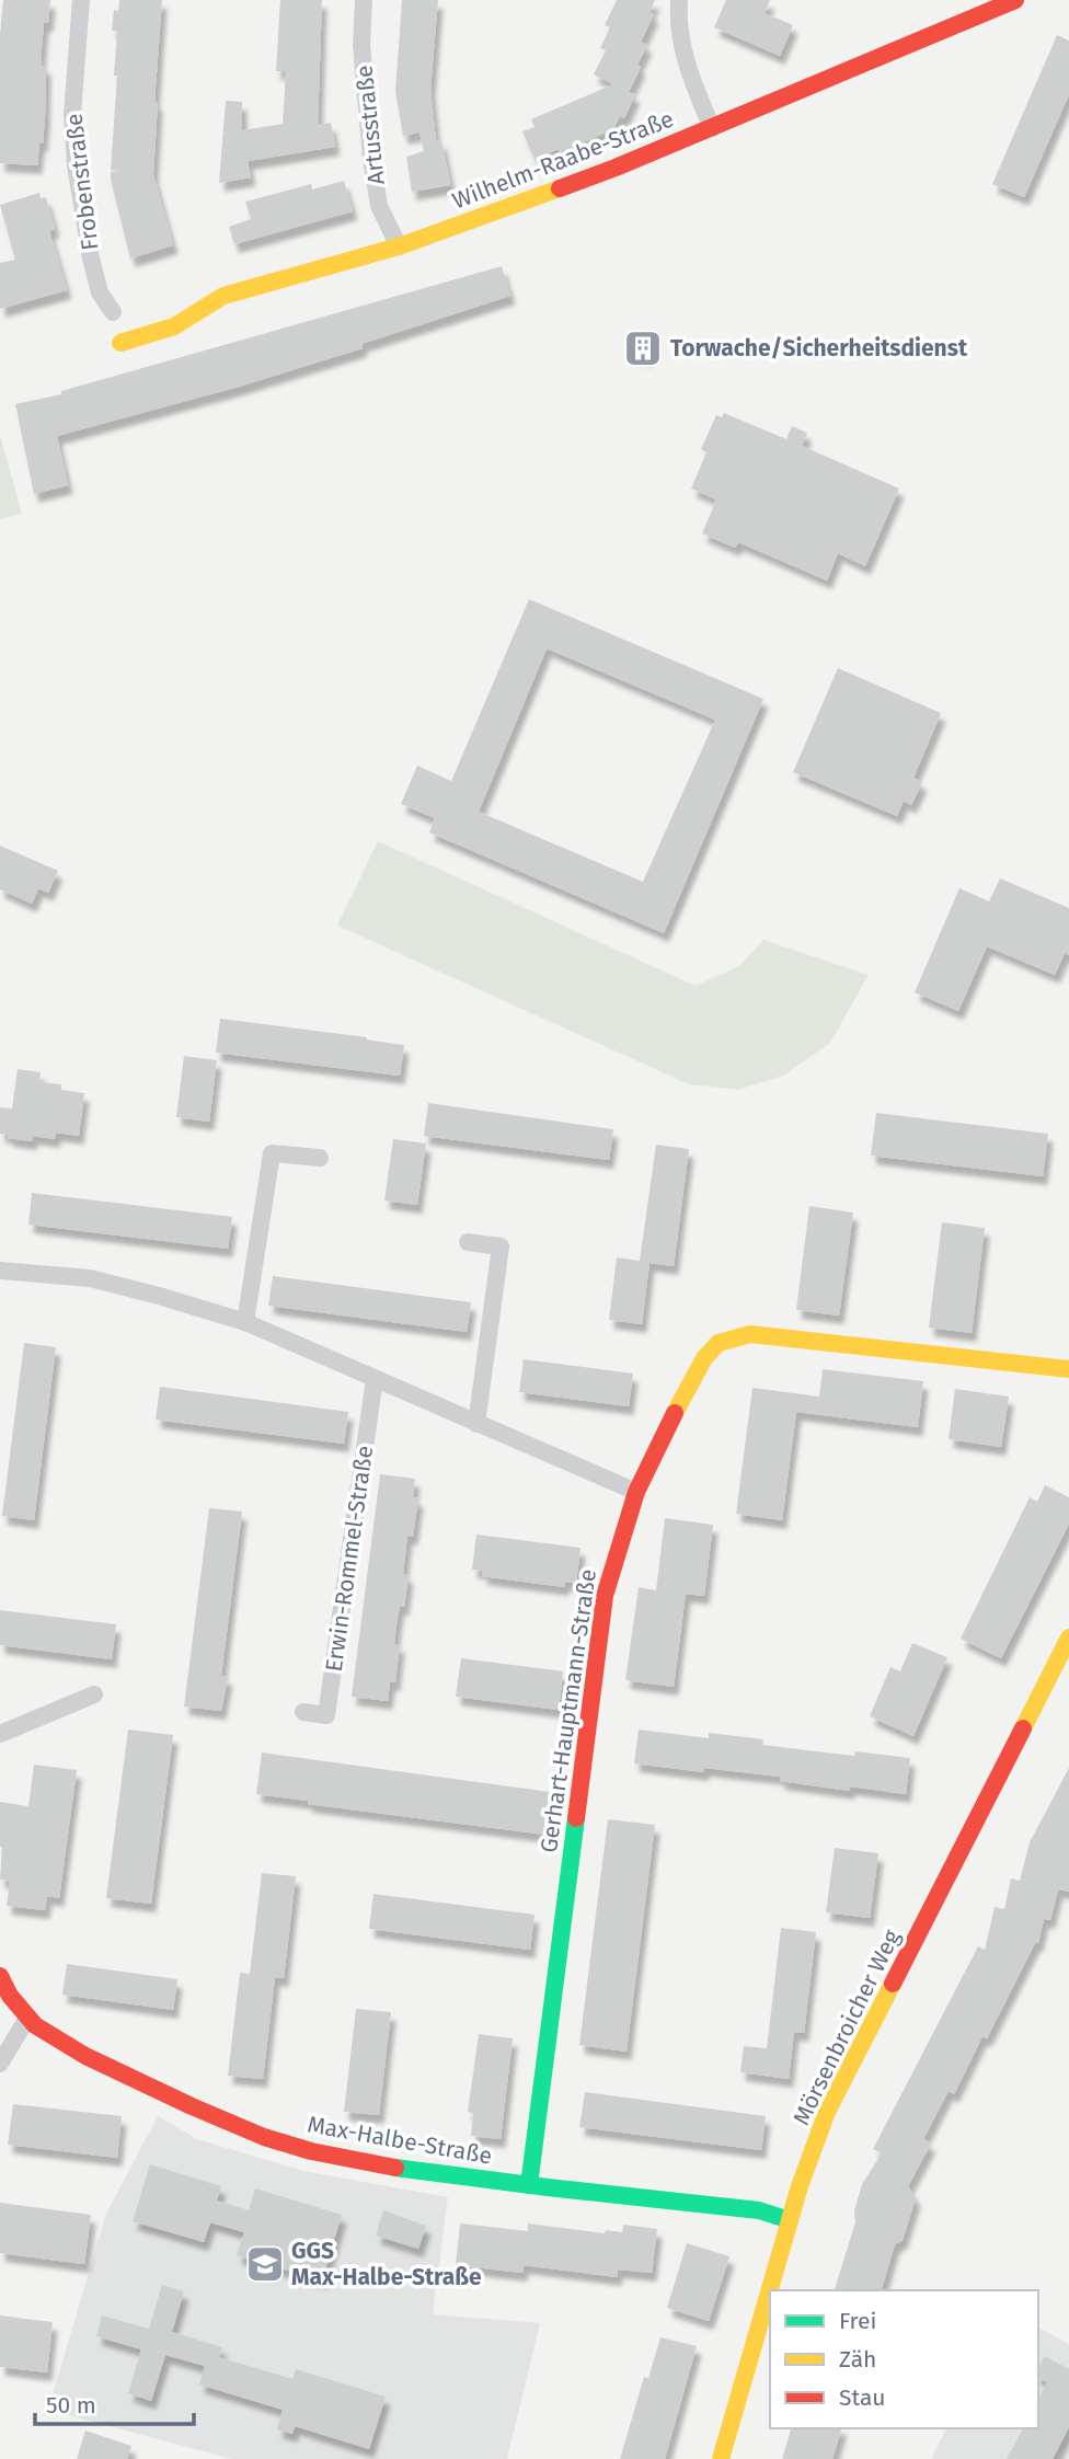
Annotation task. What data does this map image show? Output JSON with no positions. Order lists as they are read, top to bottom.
{
  "streets": {
    "street": [
      "Artusstraße",
      "Wilhelm-Raabe-Straße",
      "Frobenstraße",
      "Erwin-Rommel-Straße",
      "Gerhart-Hauptmann-Straße",
      "Mörsenbroicher Weg",
      "Max-Halbe-Straße"
    ]
  },
  "crossings": [
    ["Artusstraße", "Wilhelm-Raabe-Straße"],
    ["Gerhart-Hauptmann-Straße", "Max-Halbe-Straße"],
    ["Mörsenbroicher Weg", "Max-Halbe-Straße"]
  ],
  "places": {
    "building": ["Torwache/Sicherheitsdienst"],
    "school or university": ["GGS Max-Halbe-Straße"]
  },
  "legend": ["Frei", "Zäh", "Stau"],
  "scale_bar": "50 m"
}
